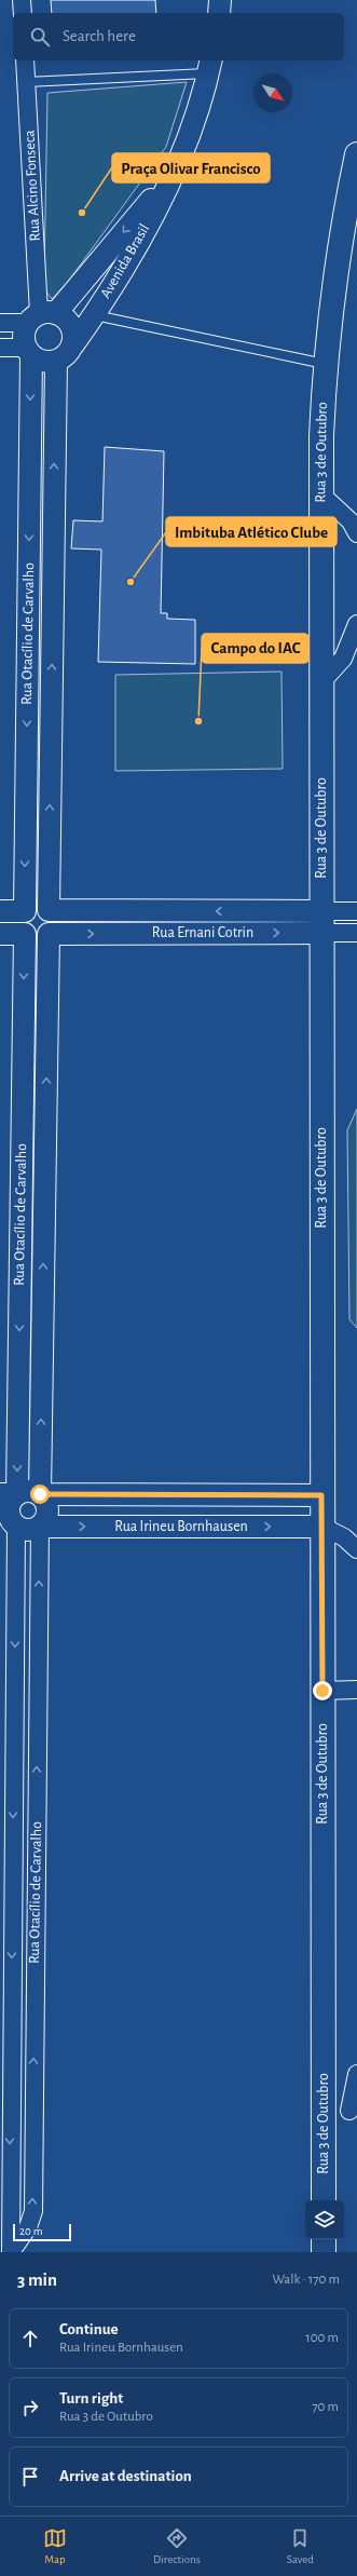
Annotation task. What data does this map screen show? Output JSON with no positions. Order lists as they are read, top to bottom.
{
  "streets": {
    "main road": ["Rua 3 de Outubro"],
    "street": [
      "Rua Alcino Fonseca",
      "Avenida Brasil",
      "Rua Otacílio de Carvalho",
      "Rua Ernani Cotrin",
      "Rua Irineu Bornhausen"
    ]
  },
  "crossings": [
    ["Rua Alcino Fonseca", "Avenida Brasil"],
    ["Rua Alcino Fonseca", "Rua Otacílio de Carvalho"],
    ["Avenida Brasil", "Rua Otacílio de Carvalho"],
    ["Rua 3 de Outubro", "Rua Ernani Cotrin"],
    ["Rua 3 de Outubro", "Rua Irineu Bornhausen"],
    ["Rua Otacílio de Carvalho", "Rua Ernani Cotrin"],
    ["Rua Otacílio de Carvalho", "Rua Irineu Bornhausen"]
  ],
  "places": ["Praça Olivar Francisco", "Imbituba Atlético Clube", "Campo do IAC"],
  "scale_bar": "20 m",
  "north": "bottom right",
  "page": {
    "search": "Search here",
    "scale": "20 m",
    "heading": ["3 min", "Walk · 170 m"],
    "list": [
      ["Continue", "Rua Irineu Bornhausen", "100 m"],
      ["Turn right", "Rua 3 de Outubro", "70 m"],
      "Arrive at destination"
    ],
    "nav": ["Map", "Directions", "Saved"]
  }
}
